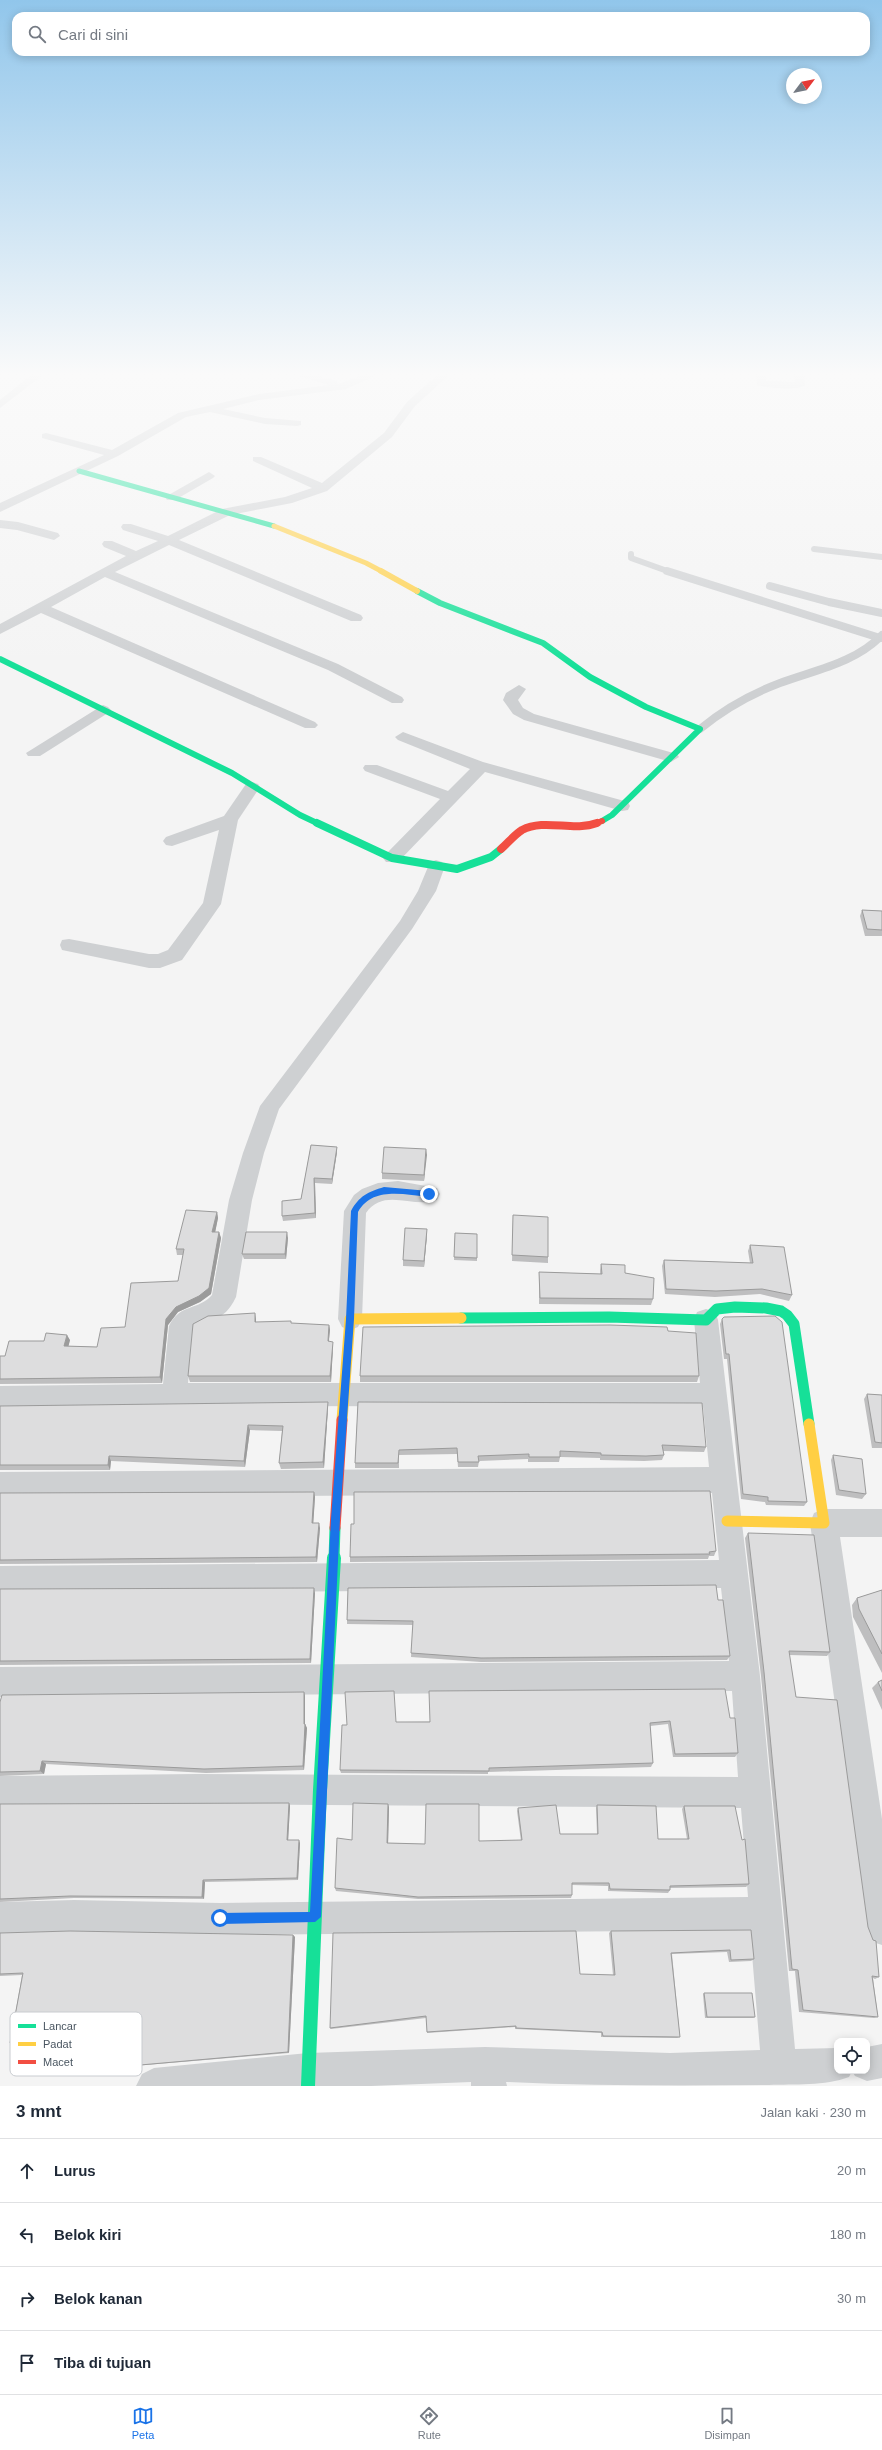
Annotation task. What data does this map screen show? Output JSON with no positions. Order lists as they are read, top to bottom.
{
  "legend": ["Lancar", "Padat", "Macet"],
  "north": "top right",
  "page": {
    "search": "Cari di sini",
    "heading": ["3 mnt", "Jalan kaki · 230 m"],
    "list": [
      ["Lurus", "20 m"],
      ["Belok kiri", "180 m"],
      ["Belok kanan", "30 m"],
      "Tiba di tujuan"
    ],
    "nav": ["Peta", "Rute", "Disimpan"]
  }
}
